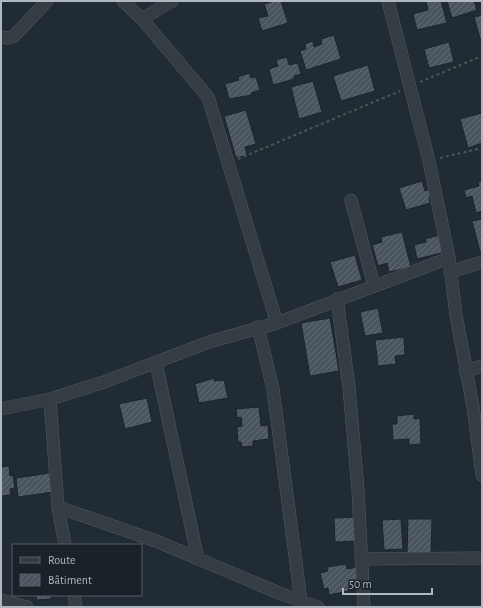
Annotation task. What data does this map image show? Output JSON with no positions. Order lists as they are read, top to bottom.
{
  "legend": ["Route", "Bâtiment"],
  "scale_bar": "50 m"
}
